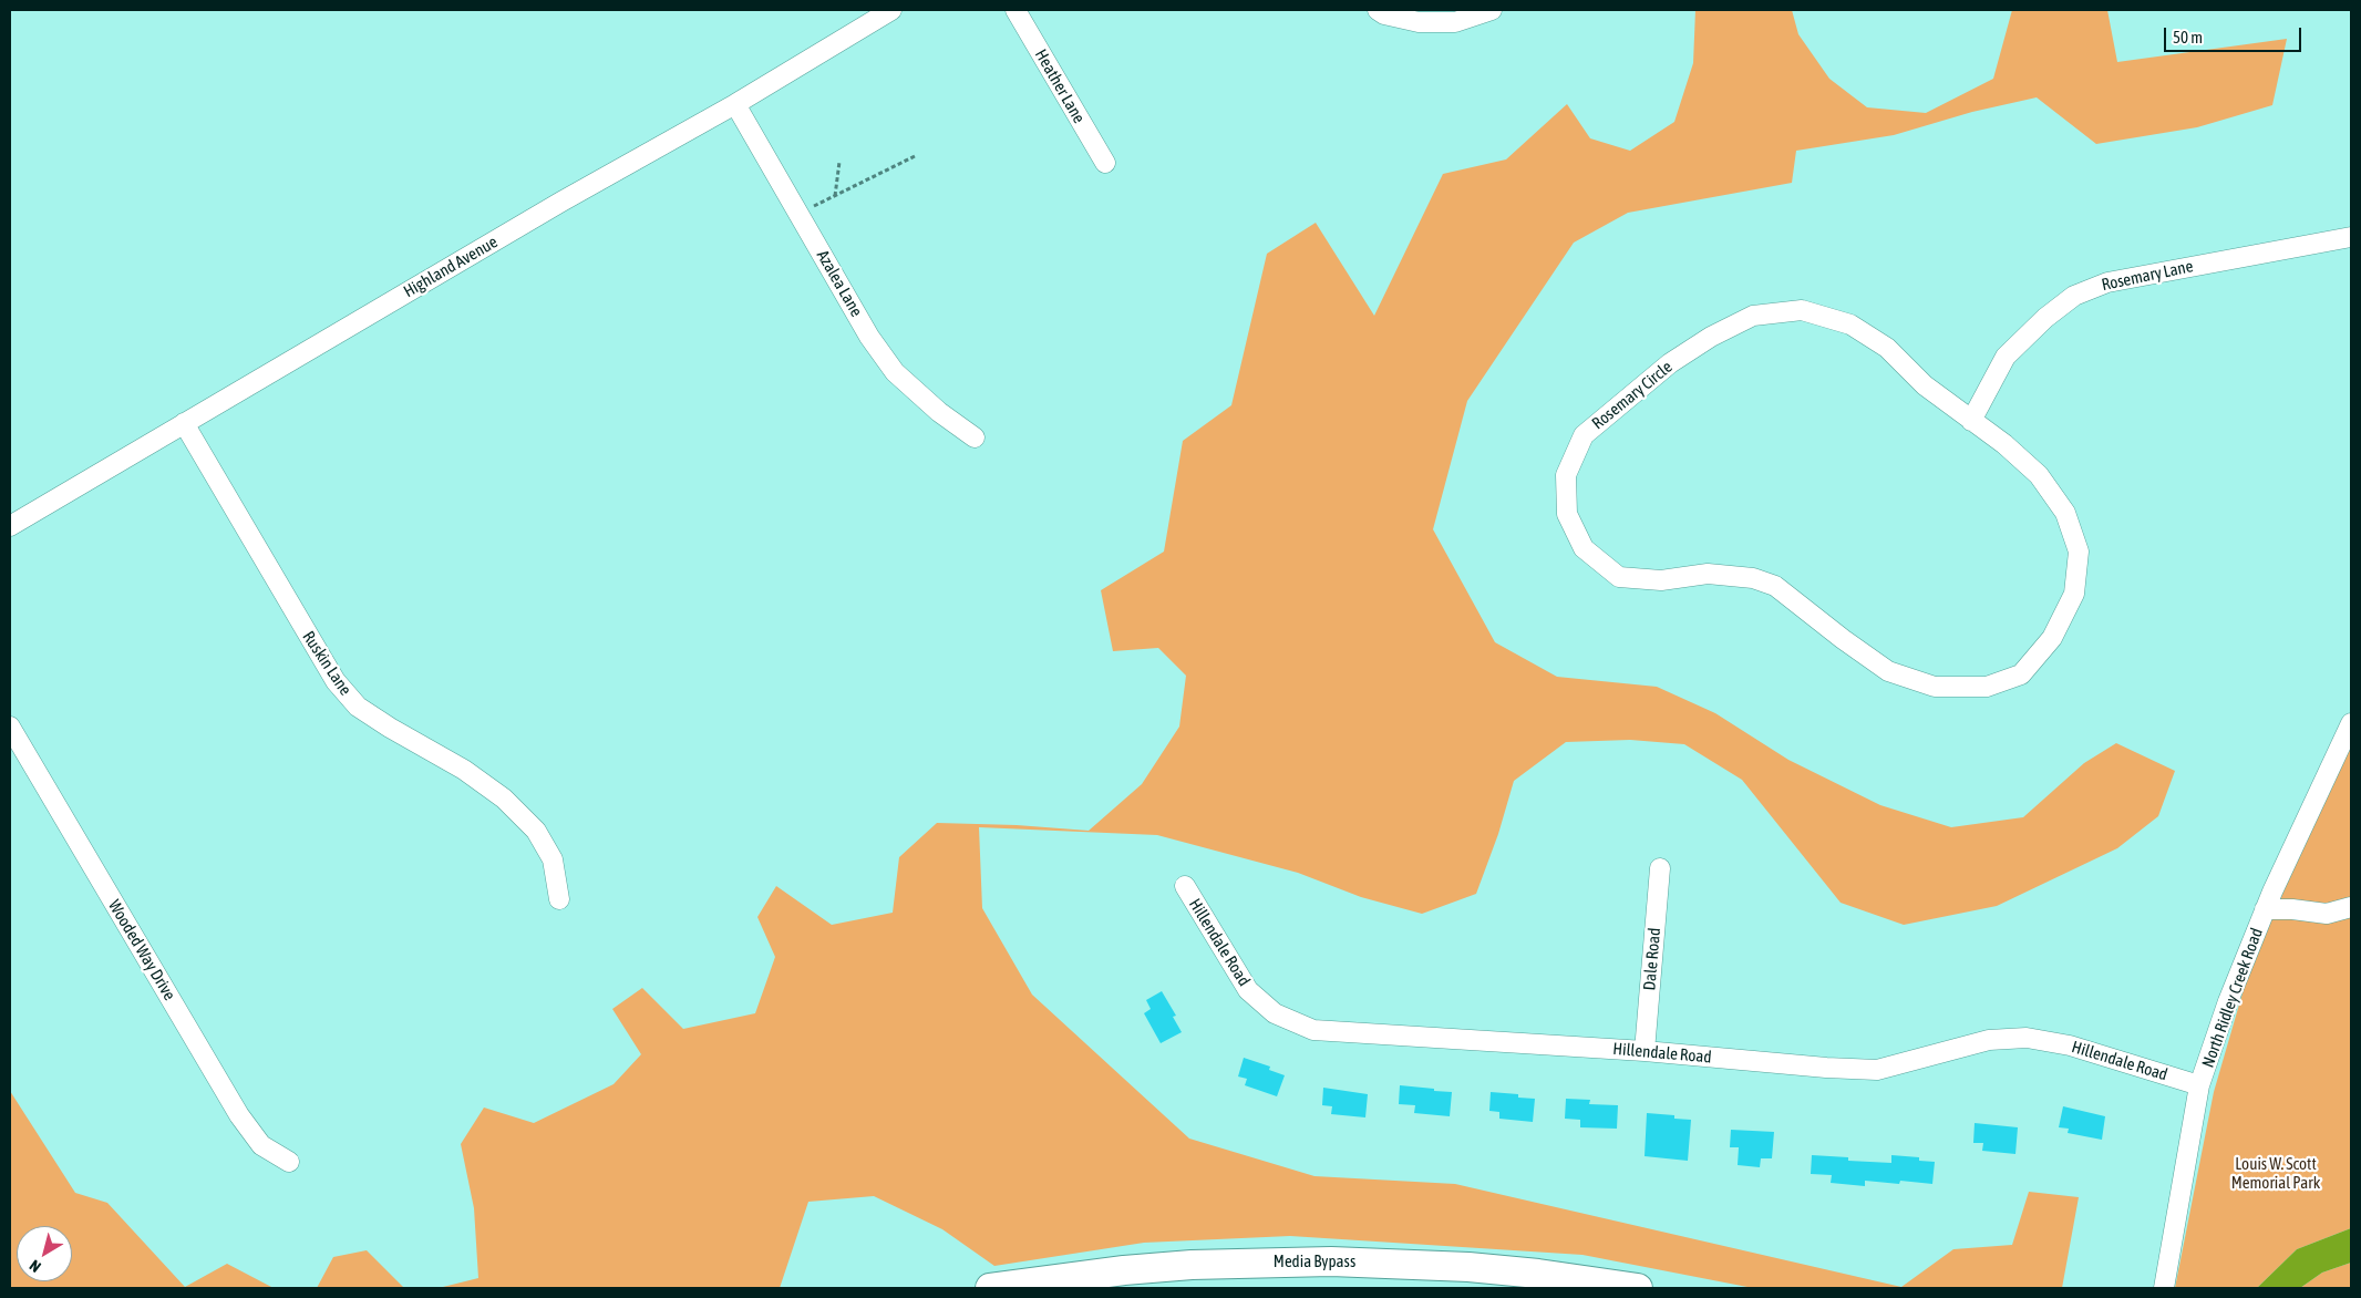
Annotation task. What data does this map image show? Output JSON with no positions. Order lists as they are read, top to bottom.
{
  "streets": {
    "highway": ["Media Bypass"],
    "street": [
      "Heather Lane",
      "Highland Avenue",
      "Rosemary Lane",
      "Azalea Lane",
      "Rosemary Circle",
      "Ruskin Lane",
      "Hillendale Road",
      "Wooded Way Drive",
      "Dale Road",
      "North Ridley Creek Road"
    ]
  },
  "crossings": [
    ["Highland Avenue", "Azalea Lane"],
    ["Highland Avenue", "Ruskin Lane"],
    ["Rosemary Lane", "Rosemary Circle"],
    ["Hillendale Road", "Dale Road"],
    ["Hillendale Road", "North Ridley Creek Road"]
  ],
  "parks": ["Louis W. Scott Memorial Park"],
  "scale_bar": "50 m",
  "north": "bottom left"
}
